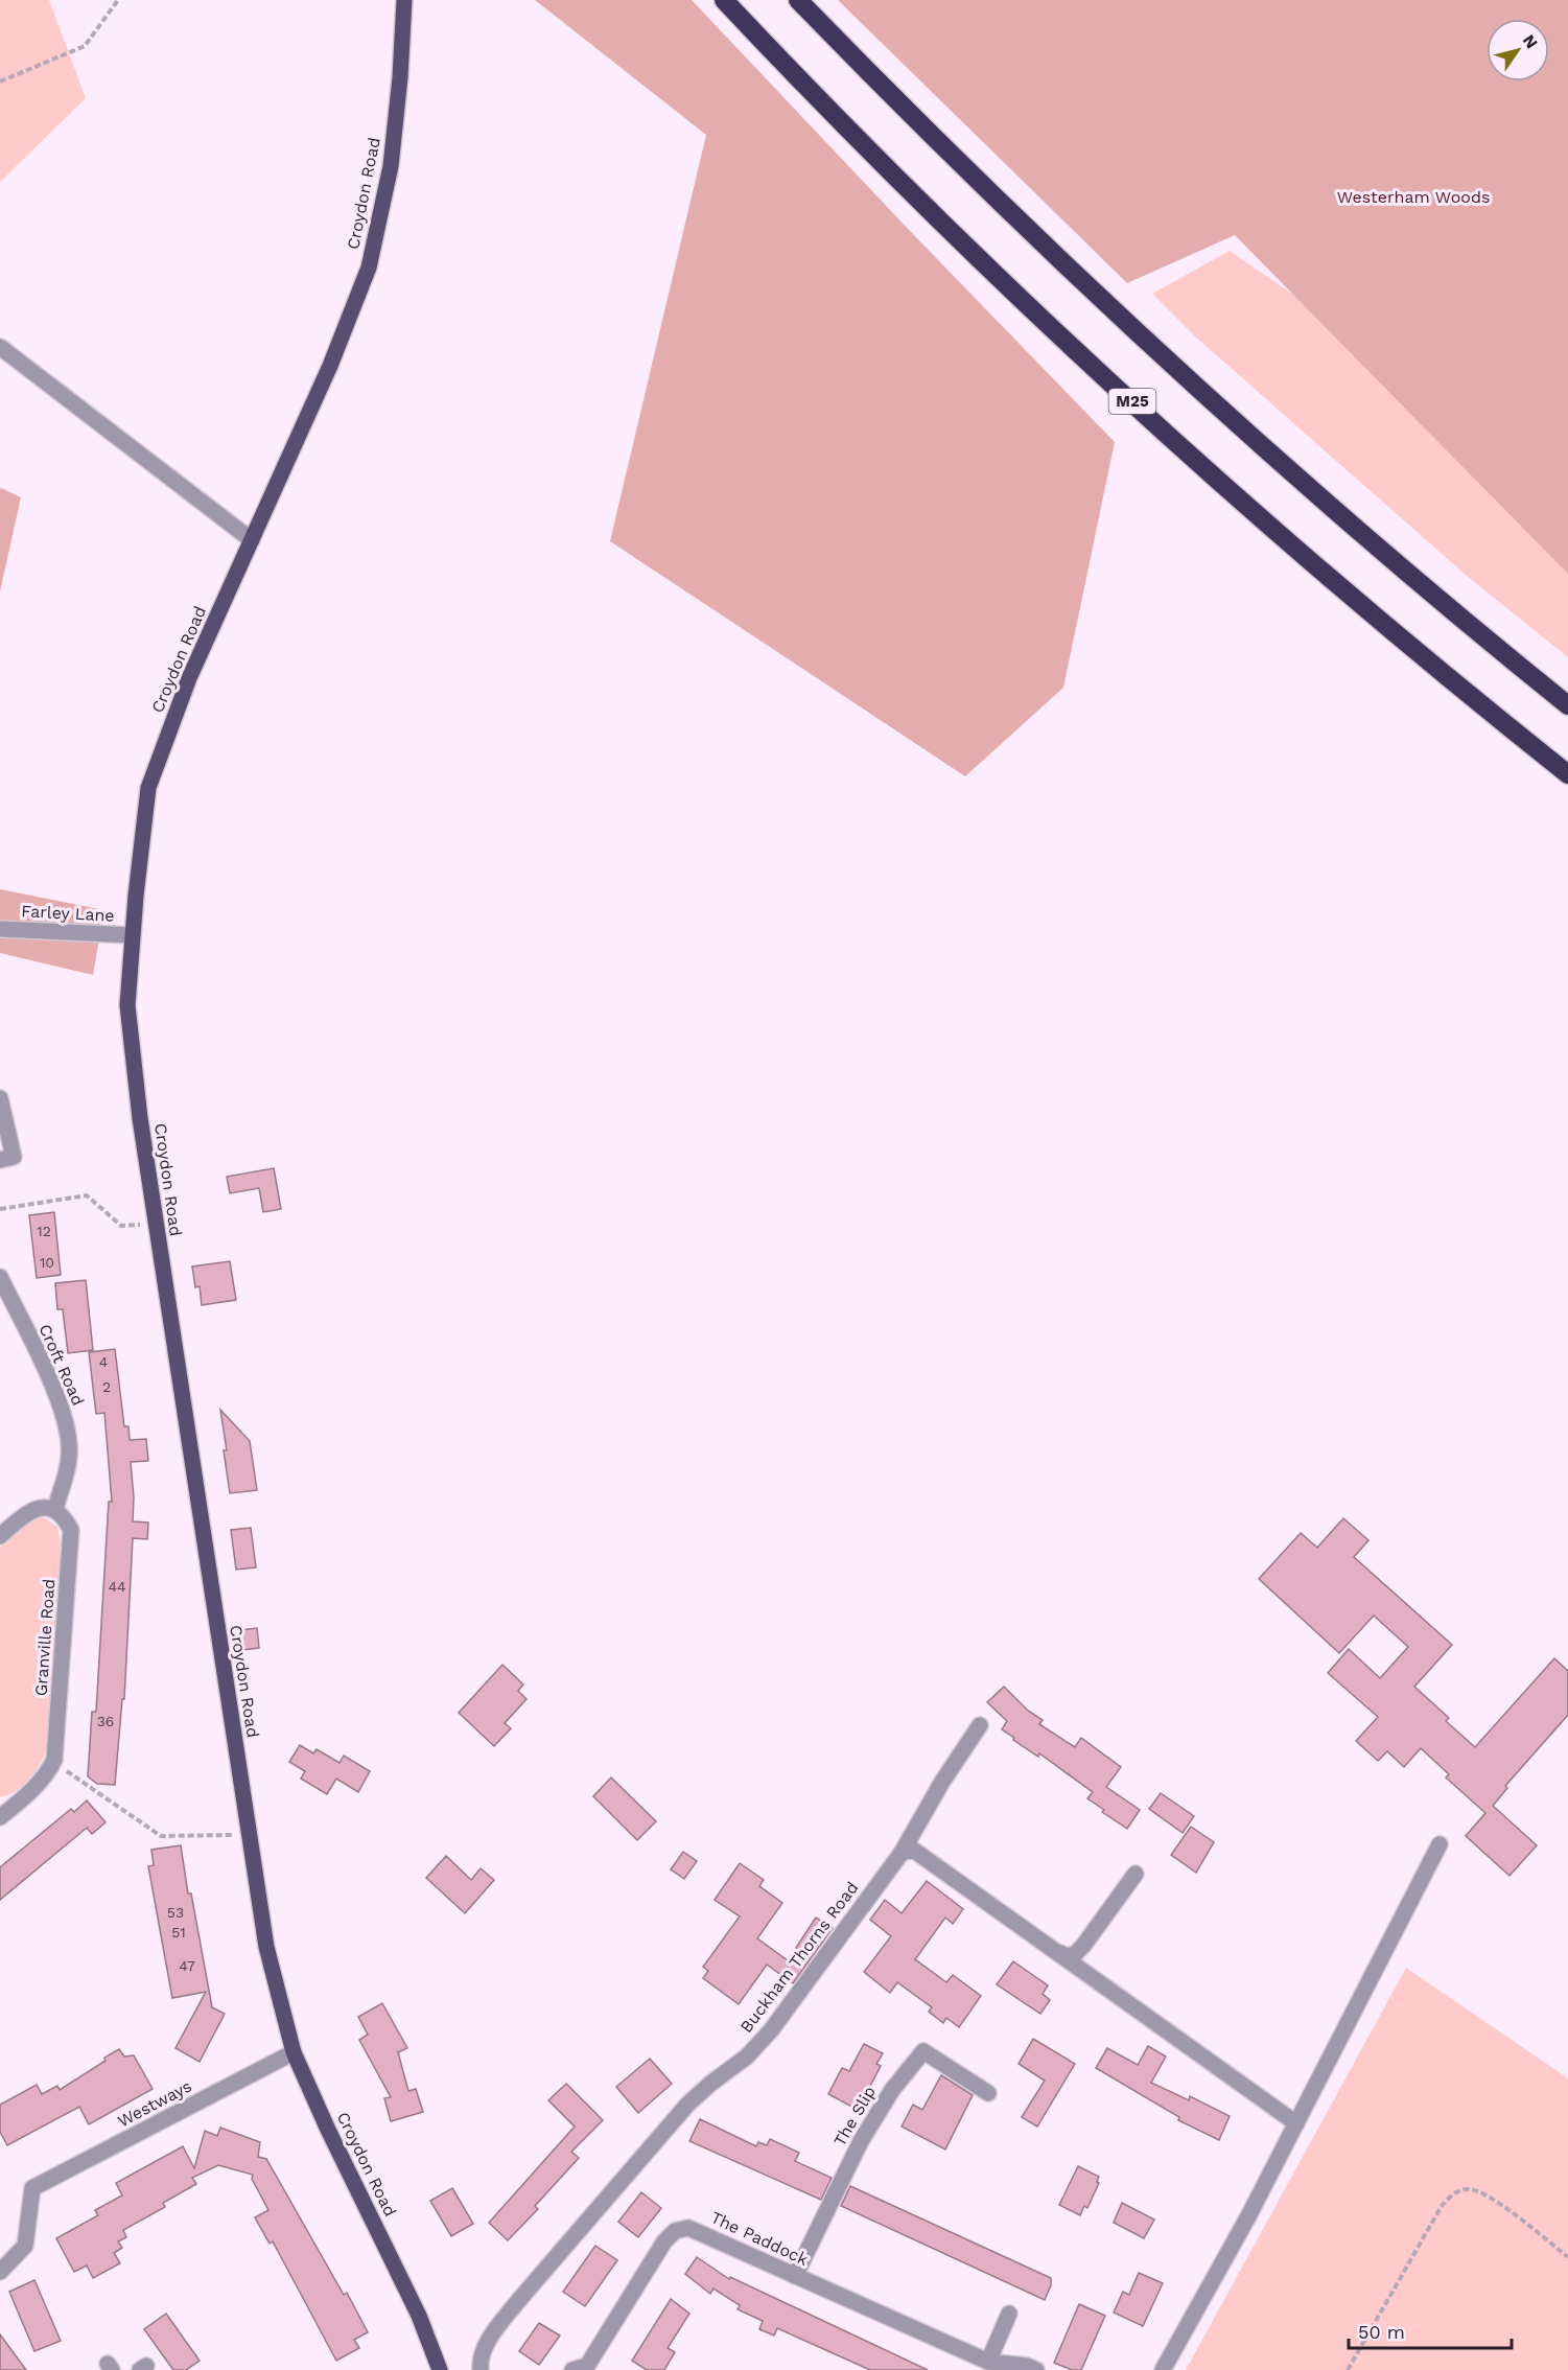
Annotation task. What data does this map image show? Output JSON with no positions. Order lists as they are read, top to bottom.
{
  "streets": {
    "highway": ["M25"],
    "main road": ["Croydon Road"],
    "street": [
      "Farley Lane",
      "Croft Road",
      "Granville Road",
      "Buckham Thorns Road",
      "Westways",
      "The Slip",
      "The Paddock"
    ]
  },
  "crossings": [
    ["Croydon Road", "Farley Lane"],
    ["Croydon Road", "Westways"],
    ["Croft Road", "Granville Road"],
    ["The Slip", "The Paddock"]
  ],
  "parks": ["Westerham Woods"],
  "house_numbers": [
    "12",
    "10",
    "4",
    "2",
    "44",
    "36",
    "53",
    "51",
    "47"
  ],
  "scale_bar": "50 m",
  "north": "top right"
}
